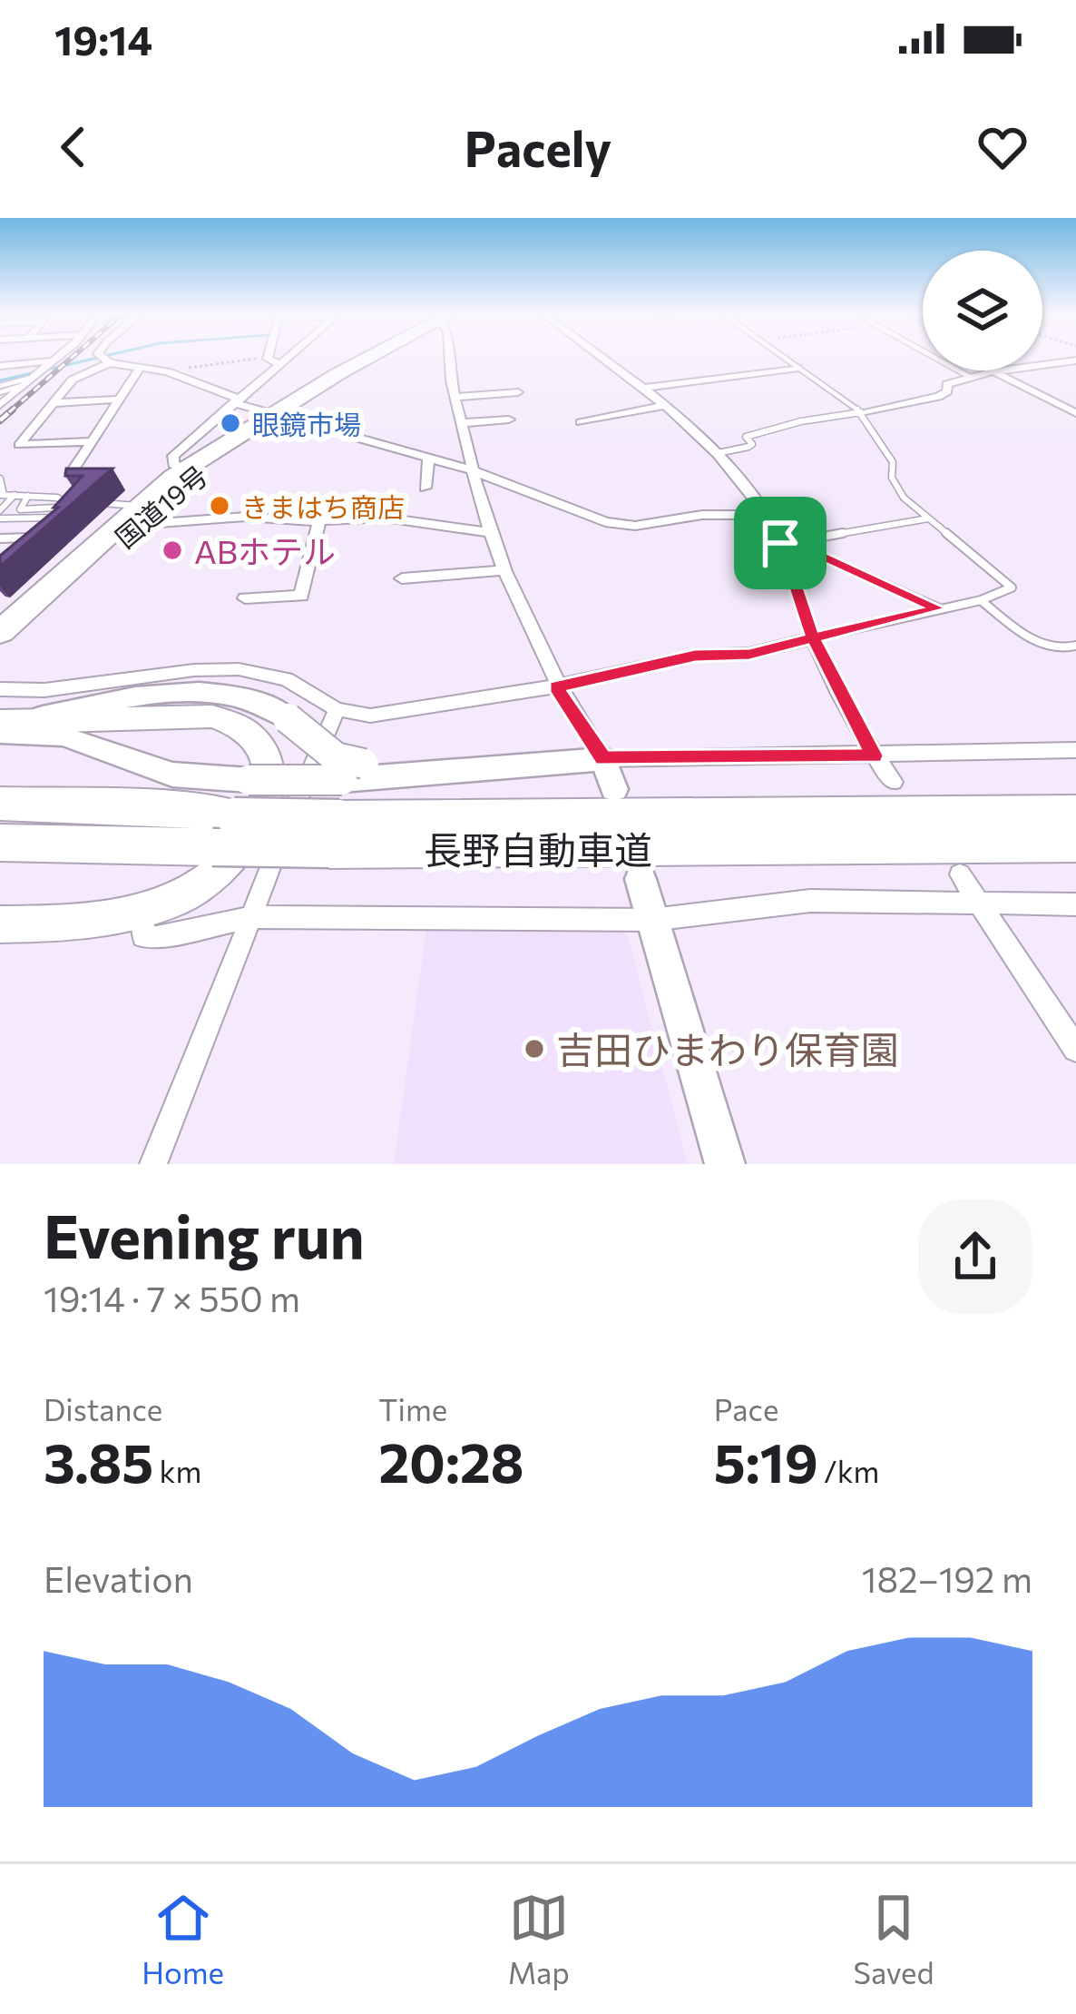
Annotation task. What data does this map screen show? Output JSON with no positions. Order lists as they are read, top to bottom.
{
  "streets": {
    "highway": ["国道19号", "長野自動車道"]
  },
  "places": [
    "眼鏡市場",
    "きまはち商店",
    "ABホテル",
    "吉田ひまわり保育園"
  ],
  "page": {
    "status": "19:14",
    "header": "Pacely",
    "heading": ["Evening run", "19:14 · 7 × 550 m"],
    "stats": [
      ["Distance", "3.85 km"],
      ["Time", "20:28"],
      ["Pace", "5:19 /km"]
    ],
    "chart": ["Elevation", "182–192 m"],
    "tabs": ["Home", "Map", "Saved"]
  }
}
